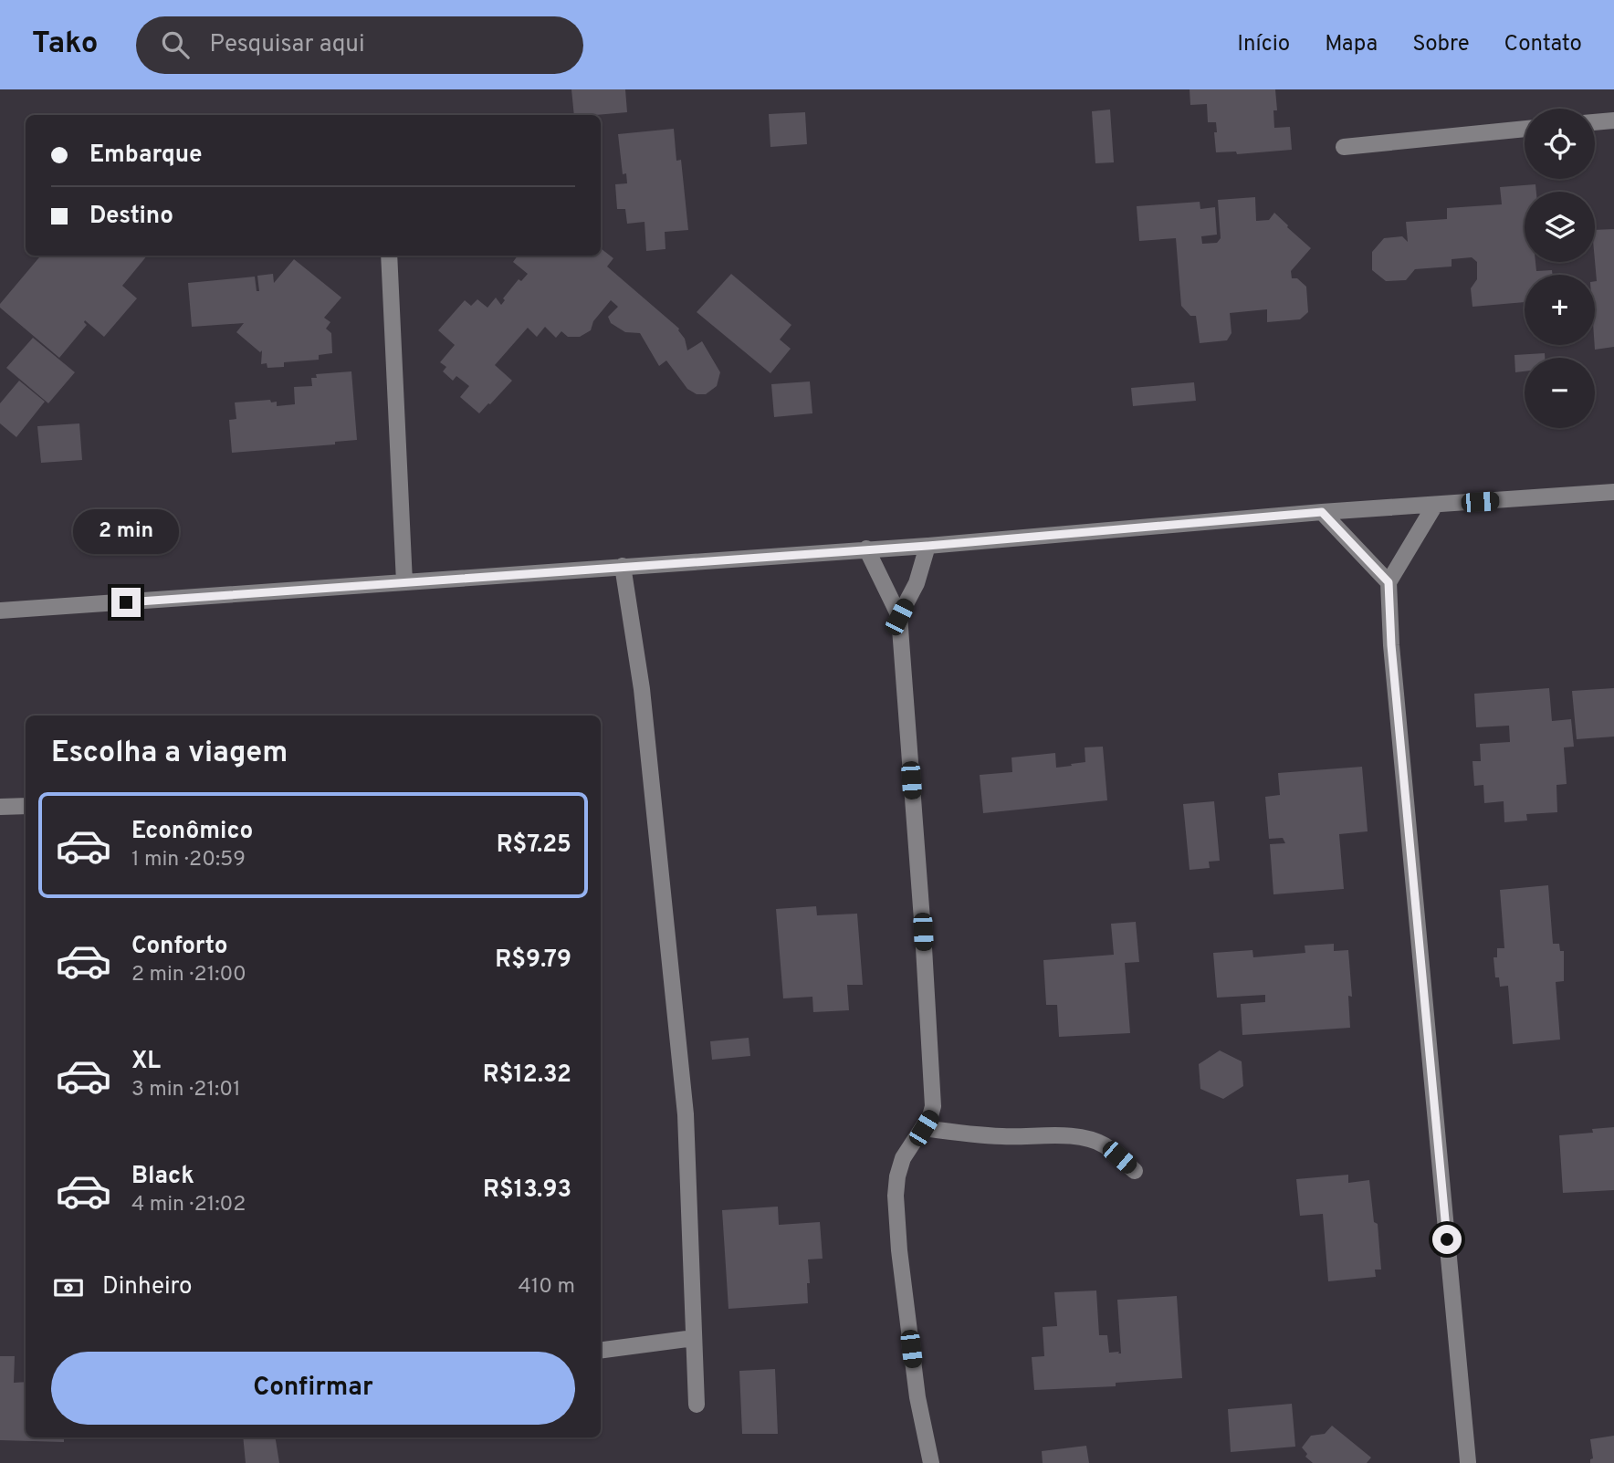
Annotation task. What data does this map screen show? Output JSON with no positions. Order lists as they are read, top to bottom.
{
  "page": {
    "header": "Tako",
    "search": "Pesquisar aqui",
    "nav": [
      "Início",
      "Mapa",
      "Sobre",
      "Contato"
    ],
    "map_buttons": ["+", "−"],
    "banner": ["Embarque", "Destino"],
    "bubble": "2 min",
    "heading": "Escolha a viagem",
    "list": [
      {
        "name": "Econômico",
        "note": "1 min · 20:59",
        "value": "R$7.25"
      },
      {
        "name": "Conforto",
        "note": "2 min · 21:00",
        "value": "R$9.79"
      },
      {
        "name": "XL",
        "note": "3 min · 21:01",
        "value": "R$12.32"
      },
      {
        "name": "Black",
        "note": "4 min · 21:02",
        "value": "R$13.93"
      }
    ],
    "pay": ["Dinheiro", "410 m"],
    "buttons": "Confirmar"
  }
}
